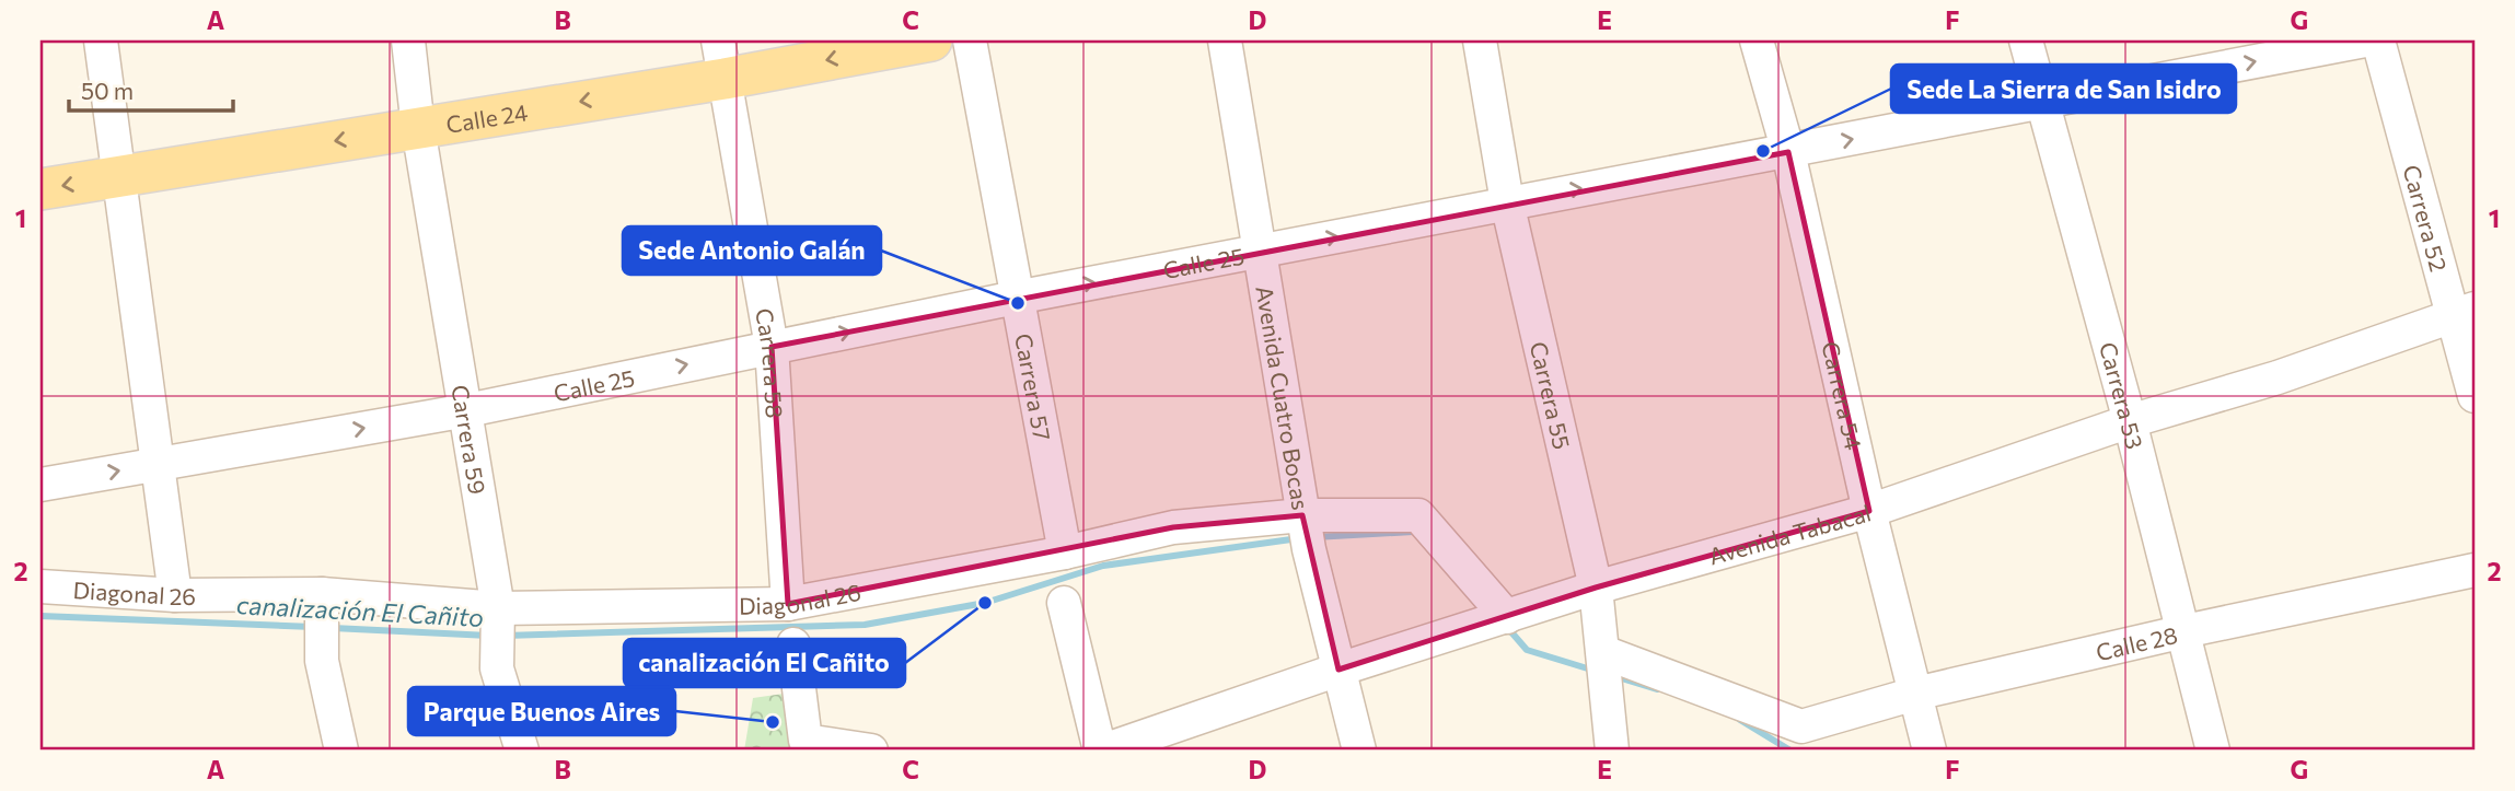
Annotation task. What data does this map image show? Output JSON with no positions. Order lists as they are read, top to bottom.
{
  "streets": {
    "main road": ["Calle 24"],
    "street": [
      "Carrera 52",
      "Calle 25",
      "Carrera 58",
      "Carrera 57",
      "Carrera 55",
      "Carrera 54",
      "Carrera 53",
      "Avenida Cuatro Bocas",
      "Carrera 59",
      "Avenida Tabacal",
      "Diagonal 26",
      "Calle 28"
    ]
  },
  "crossings": [
    ["Calle 24", "Carrera 58"],
    ["Calle 24", "Carrera 59"],
    ["Carrera 52", "Avenida Tabacal"],
    ["Calle 25", "Carrera 58"],
    ["Calle 25", "Carrera 57"],
    ["Calle 25", "Carrera 55"],
    ["Calle 25", "Carrera 54"],
    ["Calle 25", "Carrera 53"],
    ["Calle 25", "Avenida Cuatro Bocas"],
    ["Calle 25", "Carrera 59"],
    ["Carrera 58", "Diagonal 26"],
    ["Carrera 57", "Diagonal 26"],
    ["Carrera 55", "Avenida Tabacal"],
    ["Carrera 55", "Calle 28"],
    ["Carrera 54", "Avenida Tabacal"],
    ["Carrera 54", "Calle 28"],
    ["Carrera 53", "Avenida Tabacal"],
    ["Carrera 53", "Calle 28"],
    ["Avenida Cuatro Bocas", "Avenida Tabacal"],
    ["Avenida Cuatro Bocas", "Diagonal 26"],
    ["Carrera 59", "Diagonal 26"],
    ["Avenida Tabacal", "Diagonal 26"]
  ],
  "one_way": ["Calle 24", "Calle 25"],
  "water": ["canalización El Cañito"],
  "places": [
    "Sede La Sierra de San Isidro",
    "Sede Antonio Galán",
    "canalización El Cañito",
    "Parque Buenos Aires"
  ],
  "scale_bar": "50 m",
  "grid": {
    "columns": [
      "A",
      "B",
      "C",
      "D",
      "E",
      "F",
      "G"
    ],
    "rows": ["1", "2"]
  }
}
